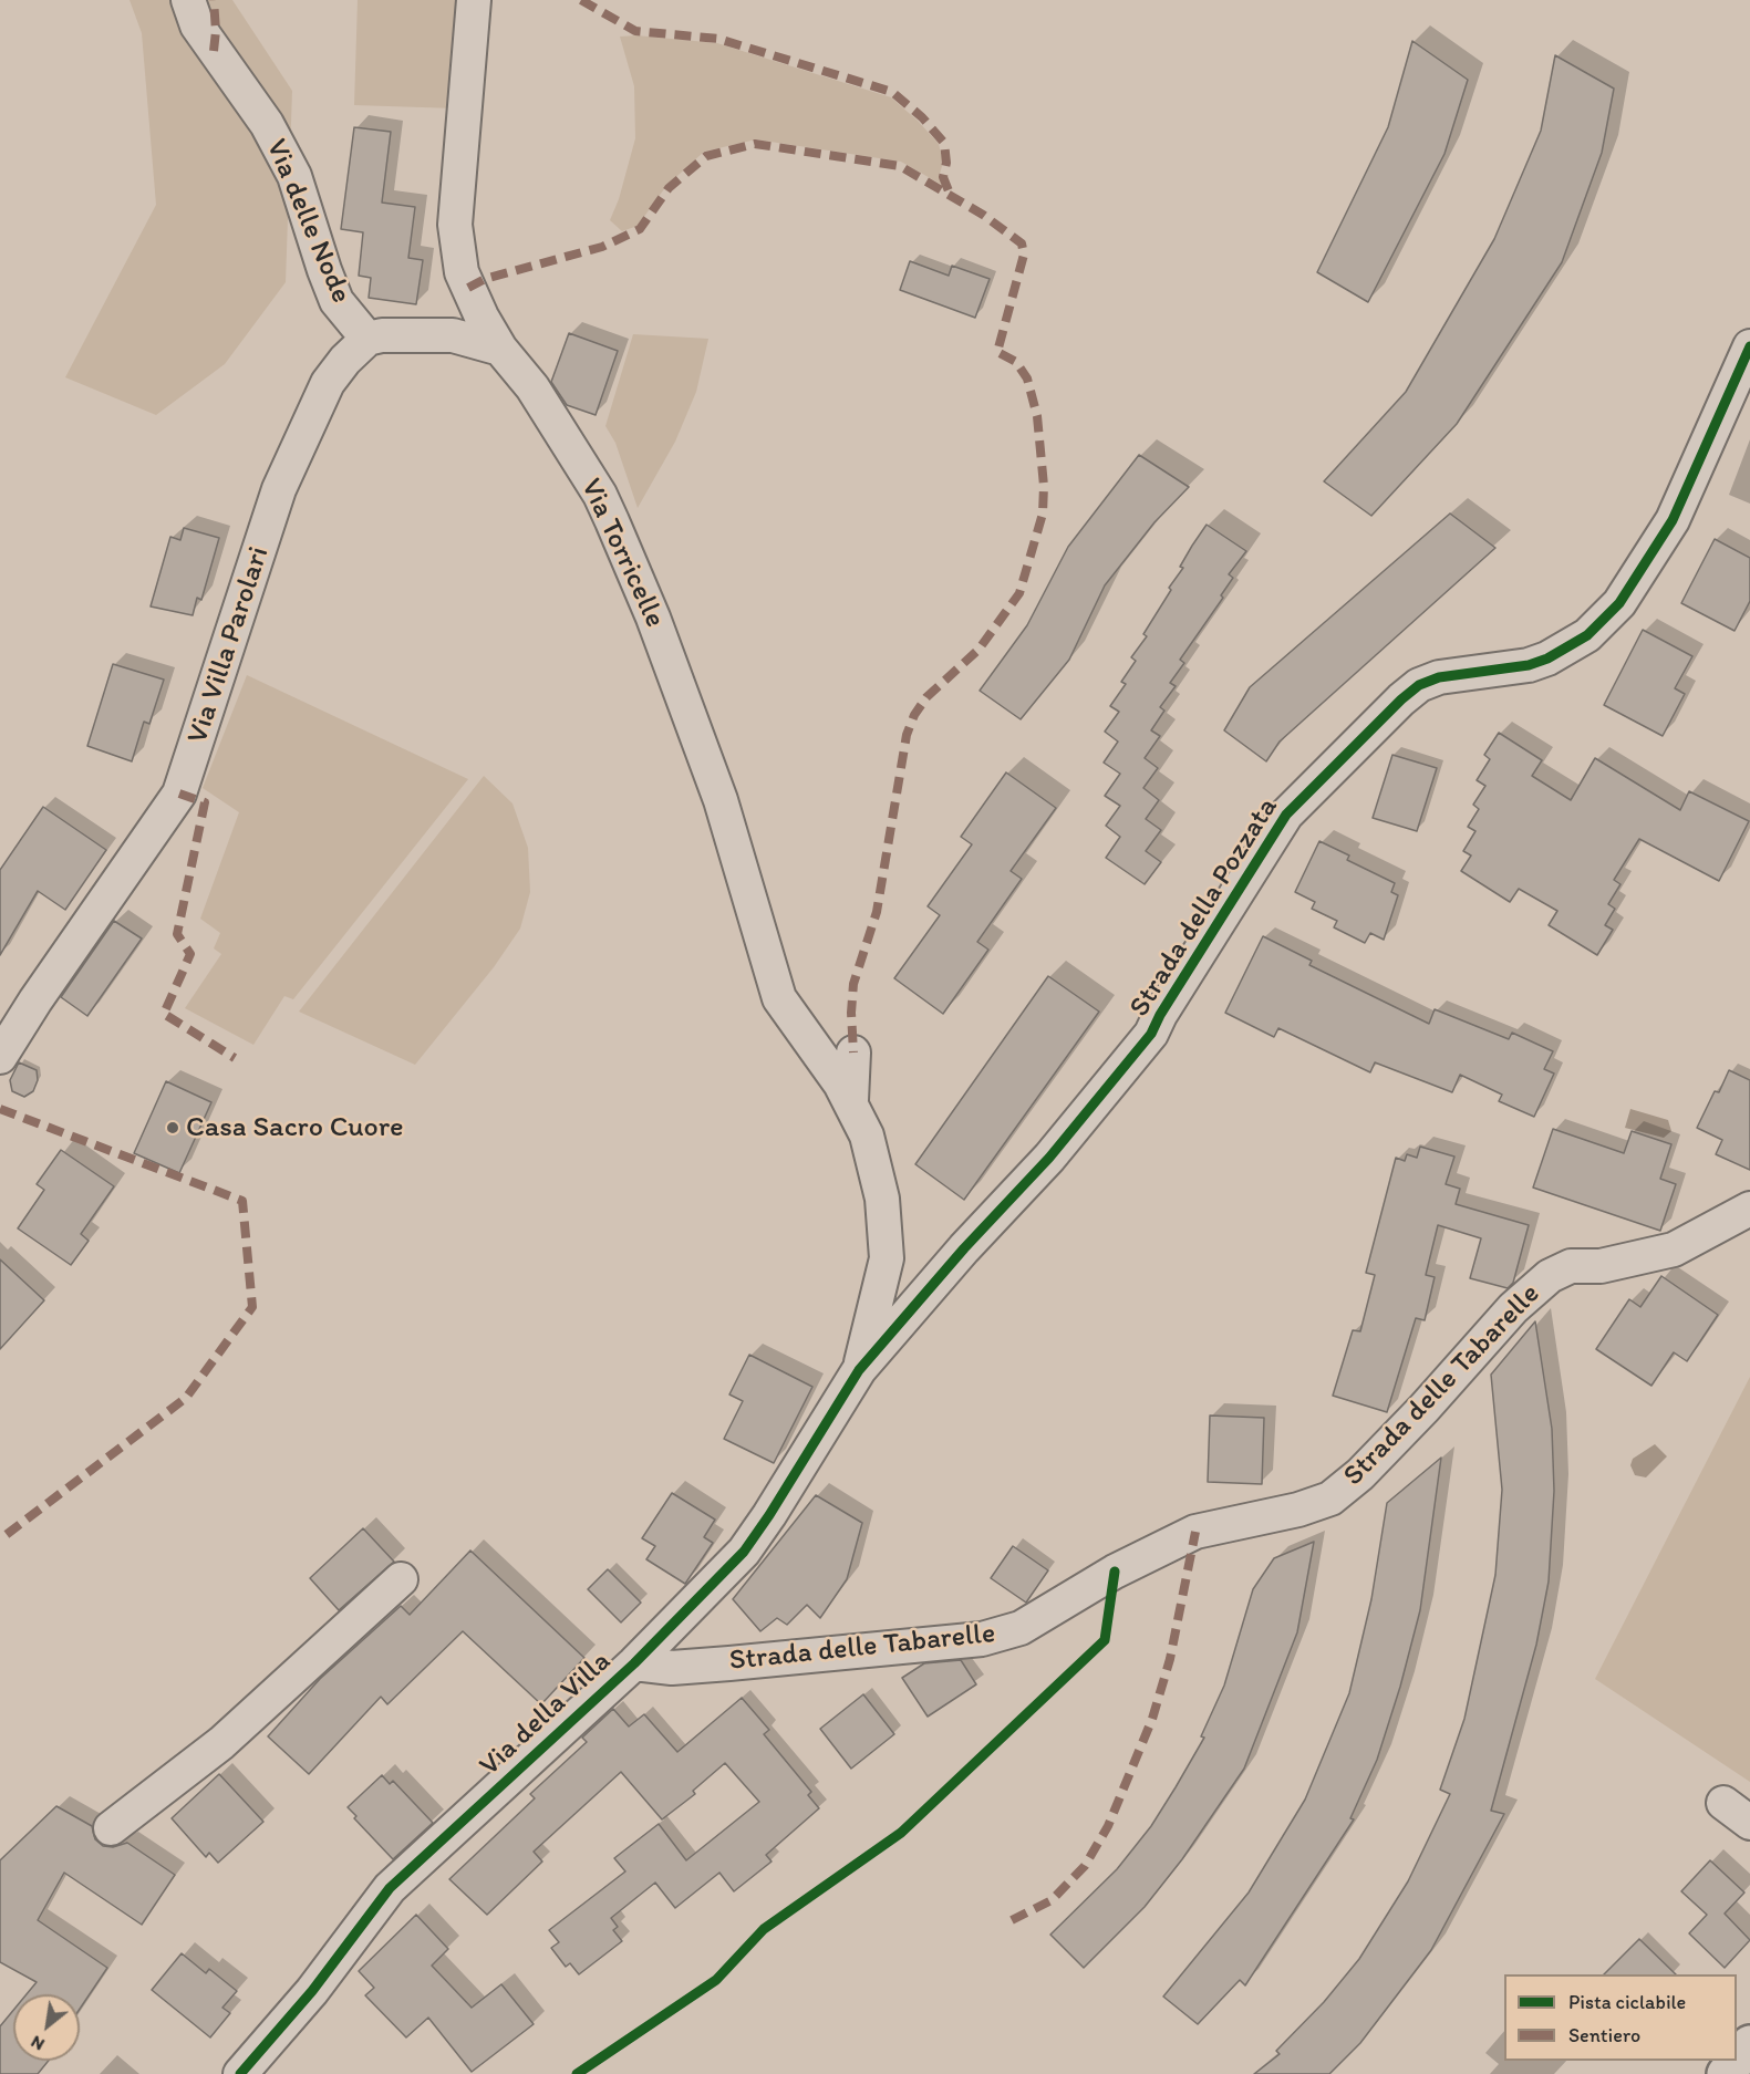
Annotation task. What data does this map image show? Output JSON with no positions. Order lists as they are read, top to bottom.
{
  "streets": {
    "street": [
      "Via delle Node",
      "Via Torricelle",
      "Via Villa Parolari",
      "Strada della Pozzata",
      "Strada delle Tabarelle",
      "Via della Villa"
    ]
  },
  "crossings": [
    ["Via delle Node", "Via Villa Parolari"],
    ["Via Torricelle", "Strada della Pozzata"],
    ["Via Torricelle", "Via della Villa"],
    ["Strada della Pozzata", "Via della Villa"],
    ["Strada delle Tabarelle", "Via della Villa"]
  ],
  "places": ["Casa Sacro Cuore"],
  "legend": ["Pista ciclabile", "Sentiero"],
  "north": "bottom left"
}
